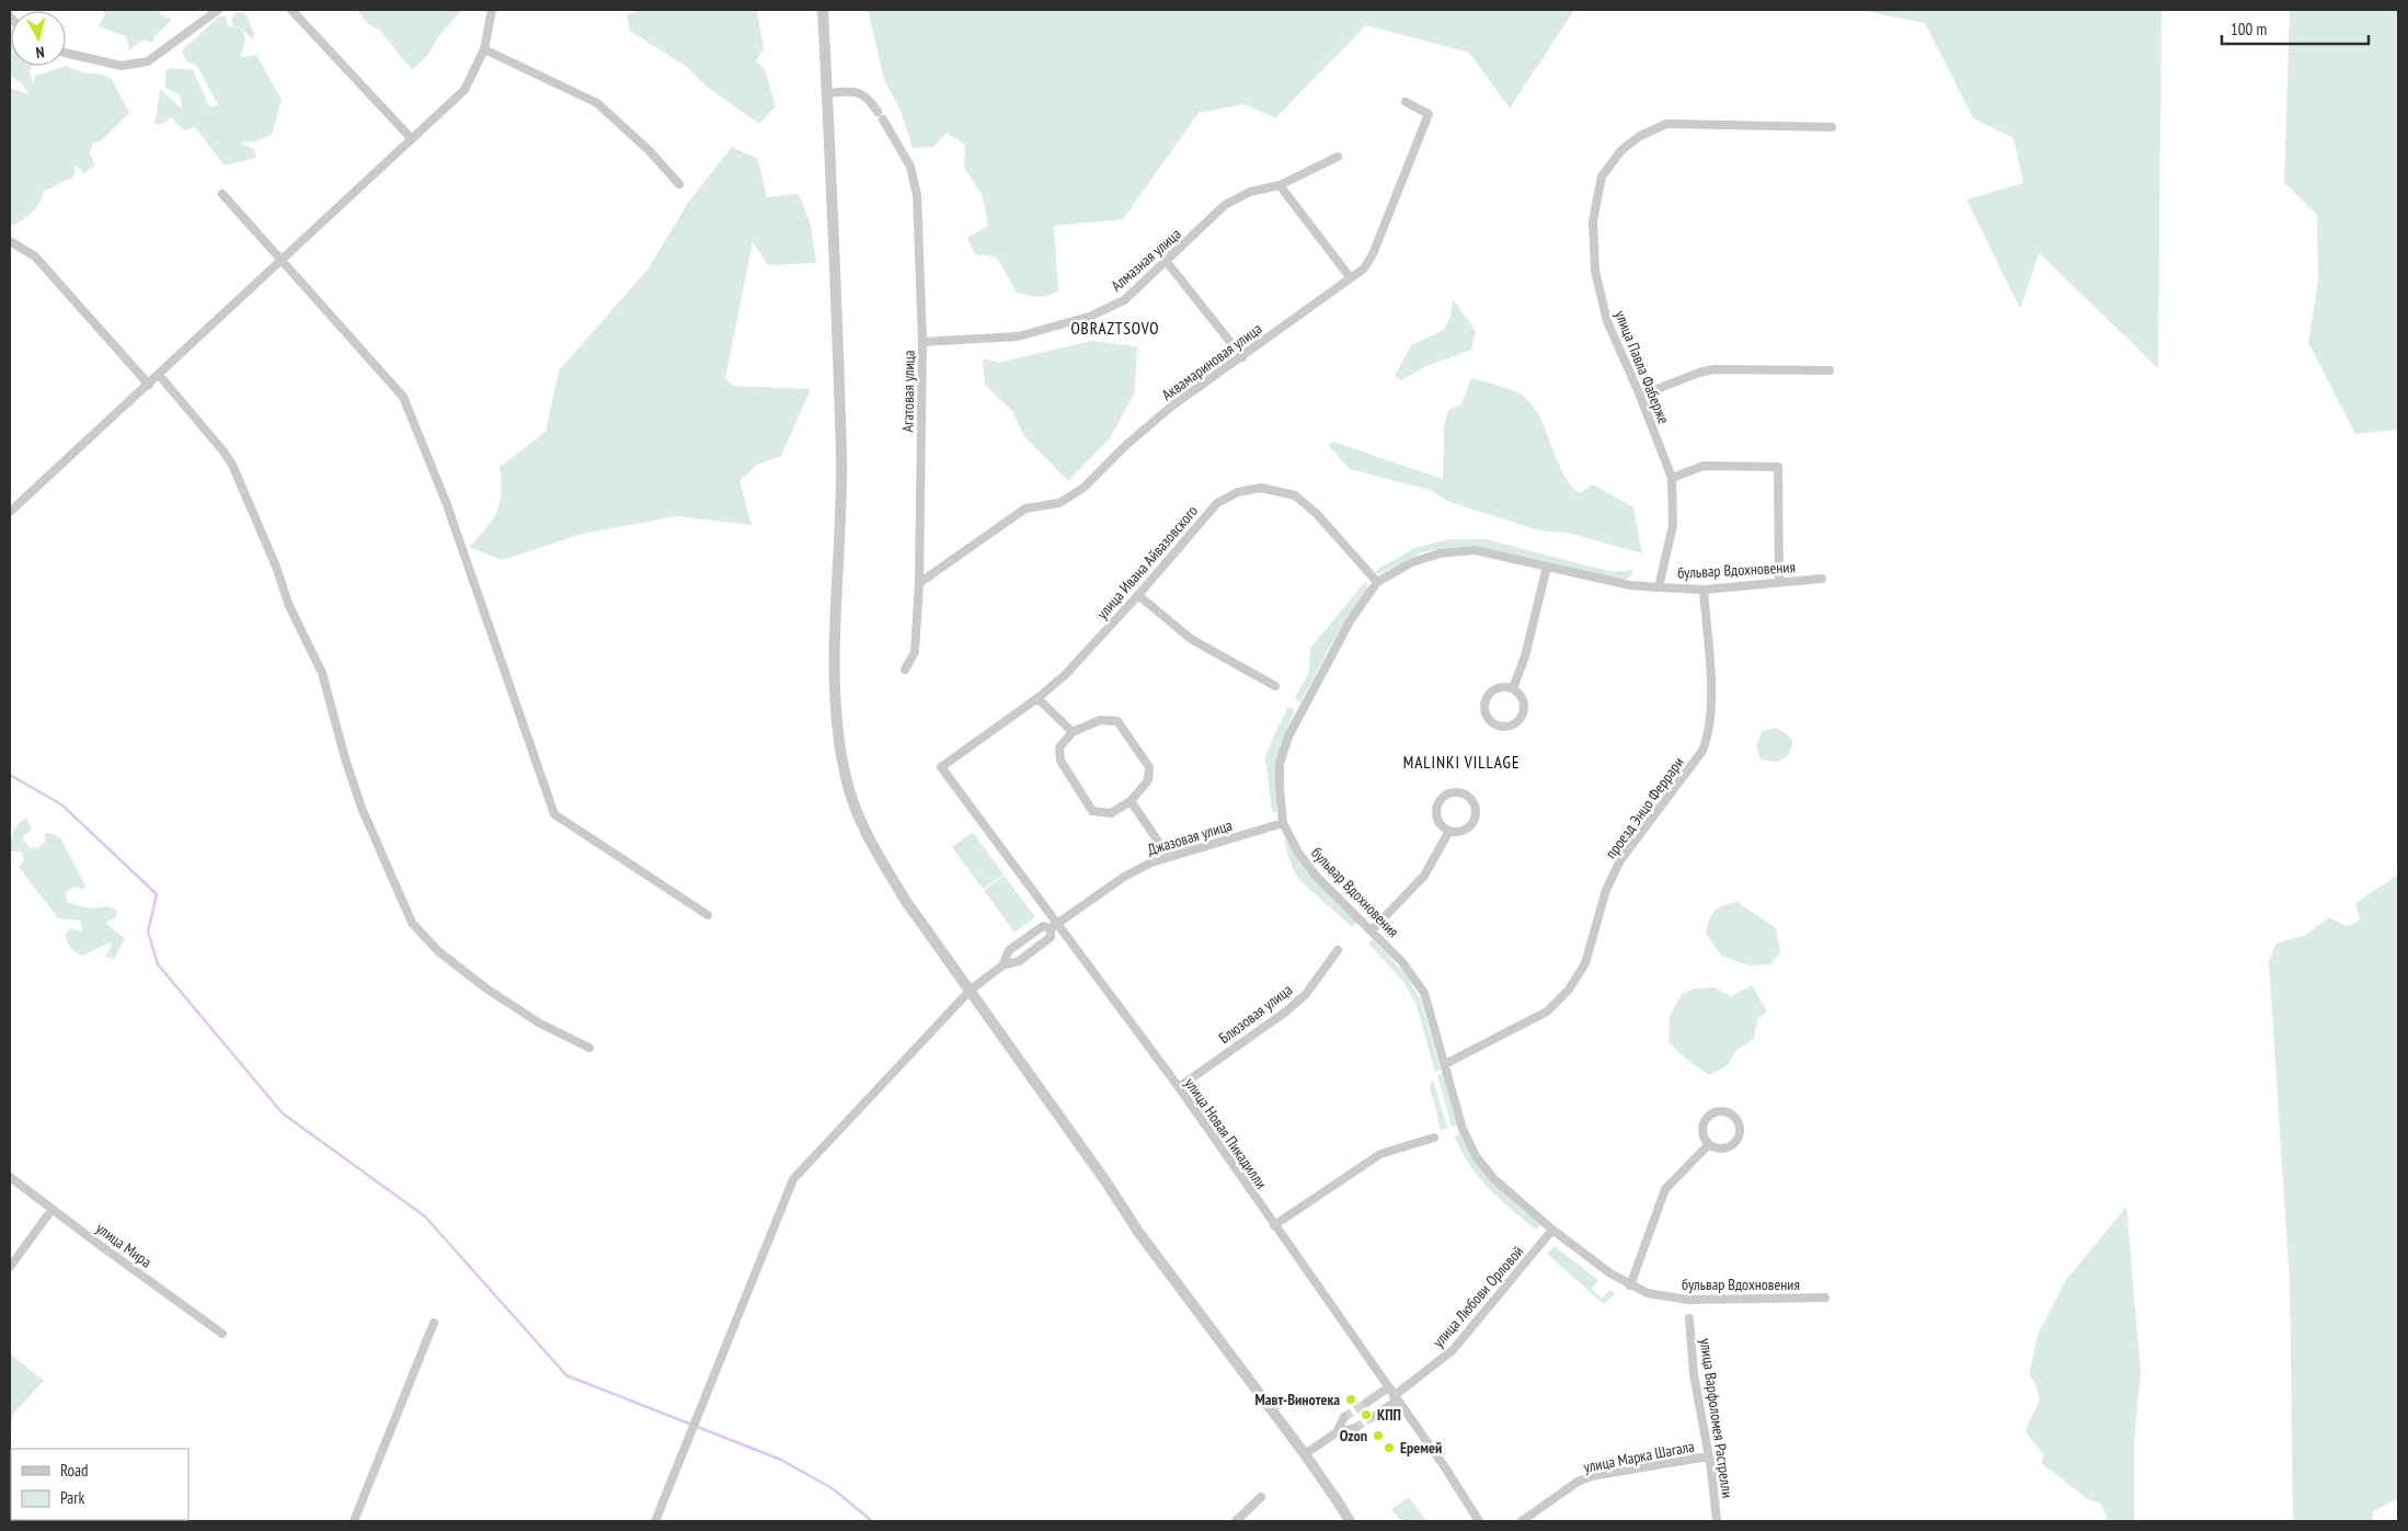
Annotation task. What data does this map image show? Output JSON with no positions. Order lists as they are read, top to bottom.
{
  "streets": {
    "street": [
      "Алмазная улица",
      "Аквамариновая улица",
      "улица Павла Фаберже",
      "Агатовая улица",
      "улица Ивана Айвазовского",
      "бульвар Вдохновения",
      "проезд Энцо Феррари",
      "Джазовая улица",
      "Блюзовая улица",
      "улица Новая Пикадилли",
      "улица Мира",
      "улица Любови Орловой",
      "улица Варфоломея Растрелли",
      "улица Марка Шагала"
    ]
  },
  "crossings": [
    ["Алмазная улица", "Агатовая улица"],
    ["Аквамариновая улица", "Агатовая улица"],
    ["улица Павла Фаберже", "бульвар Вдохновения"],
    ["улица Ивана Айвазовского", "бульвар Вдохновения"],
    ["улица Ивана Айвазовского", "улица Новая Пикадилли"],
    ["бульвар Вдохновения", "проезд Энцо Феррари"],
    ["бульвар Вдохновения", "Джазовая улица"],
    ["бульвар Вдохновения", "улица Любови Орловой"],
    ["Джазовая улица", "улица Новая Пикадилли"],
    ["Блюзовая улица", "улица Новая Пикадилли"],
    ["улица Новая Пикадилли", "улица Любови Орловой"],
    ["улица Варфоломея Растрелли", "улица Марка Шагала"]
  ],
  "districts": ["OBRAZTSOVO", "MALINKI VILLAGE"],
  "places": [
    "Мавт-Винотека",
    "КПП",
    "Ozon",
    "Еремей"
  ],
  "legend": ["Road", "Park"],
  "scale_bar": "100 m",
  "north": "bottom"
}
